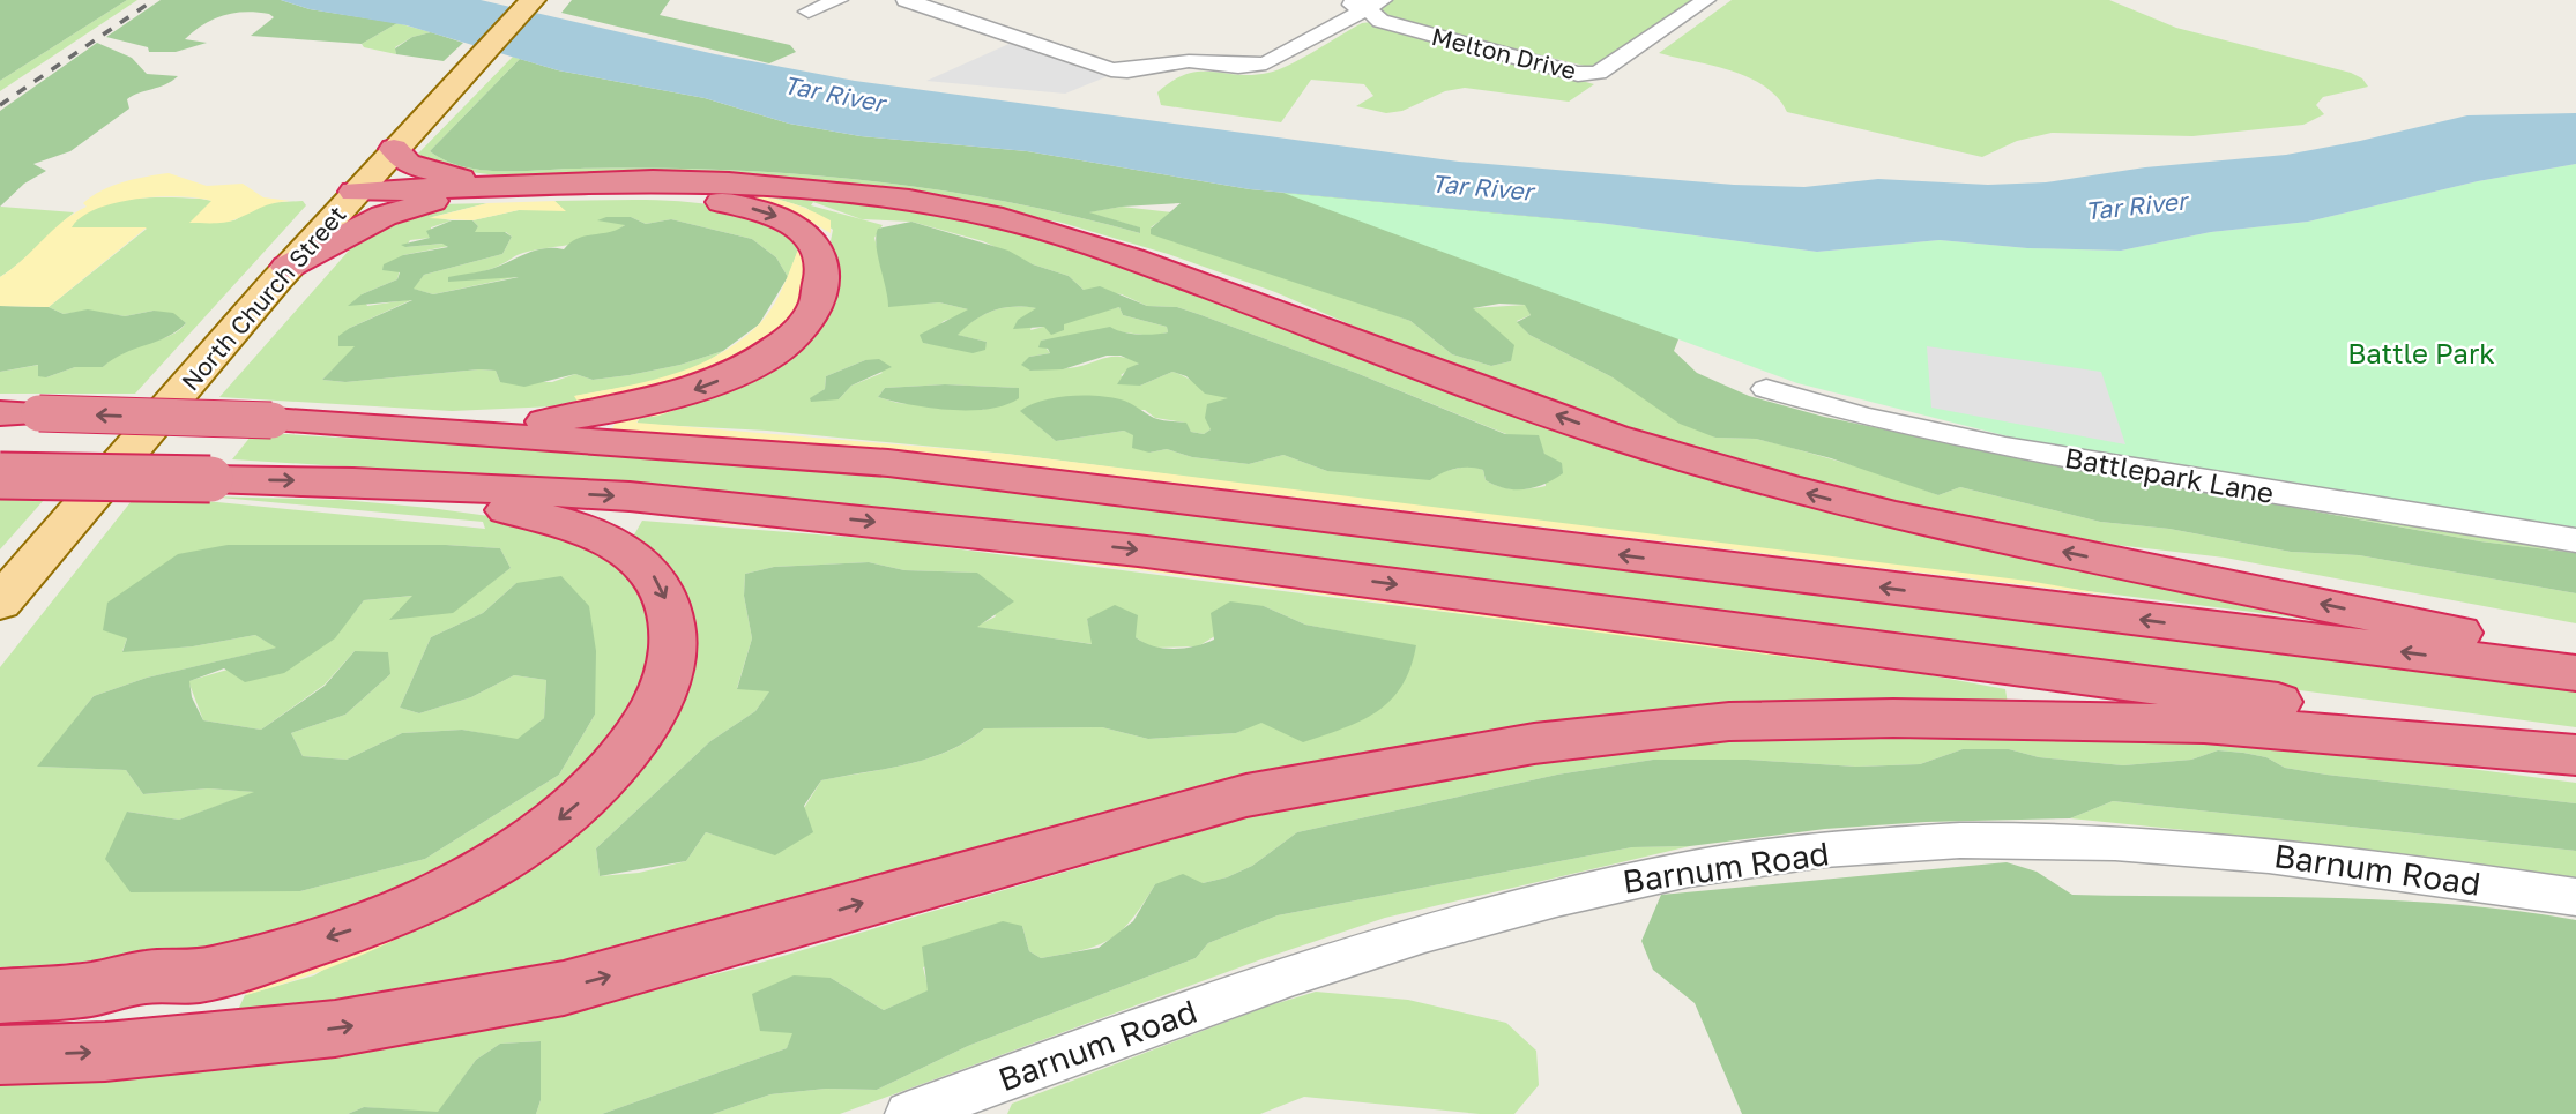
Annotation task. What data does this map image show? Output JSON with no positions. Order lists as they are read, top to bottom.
{
  "streets": {
    "main road": ["North Church Street"],
    "street": ["Melton Drive", "Battlepark Lane", "Barnum Road"]
  },
  "water": ["Tar River"],
  "parks": ["Battle Park"]
}
